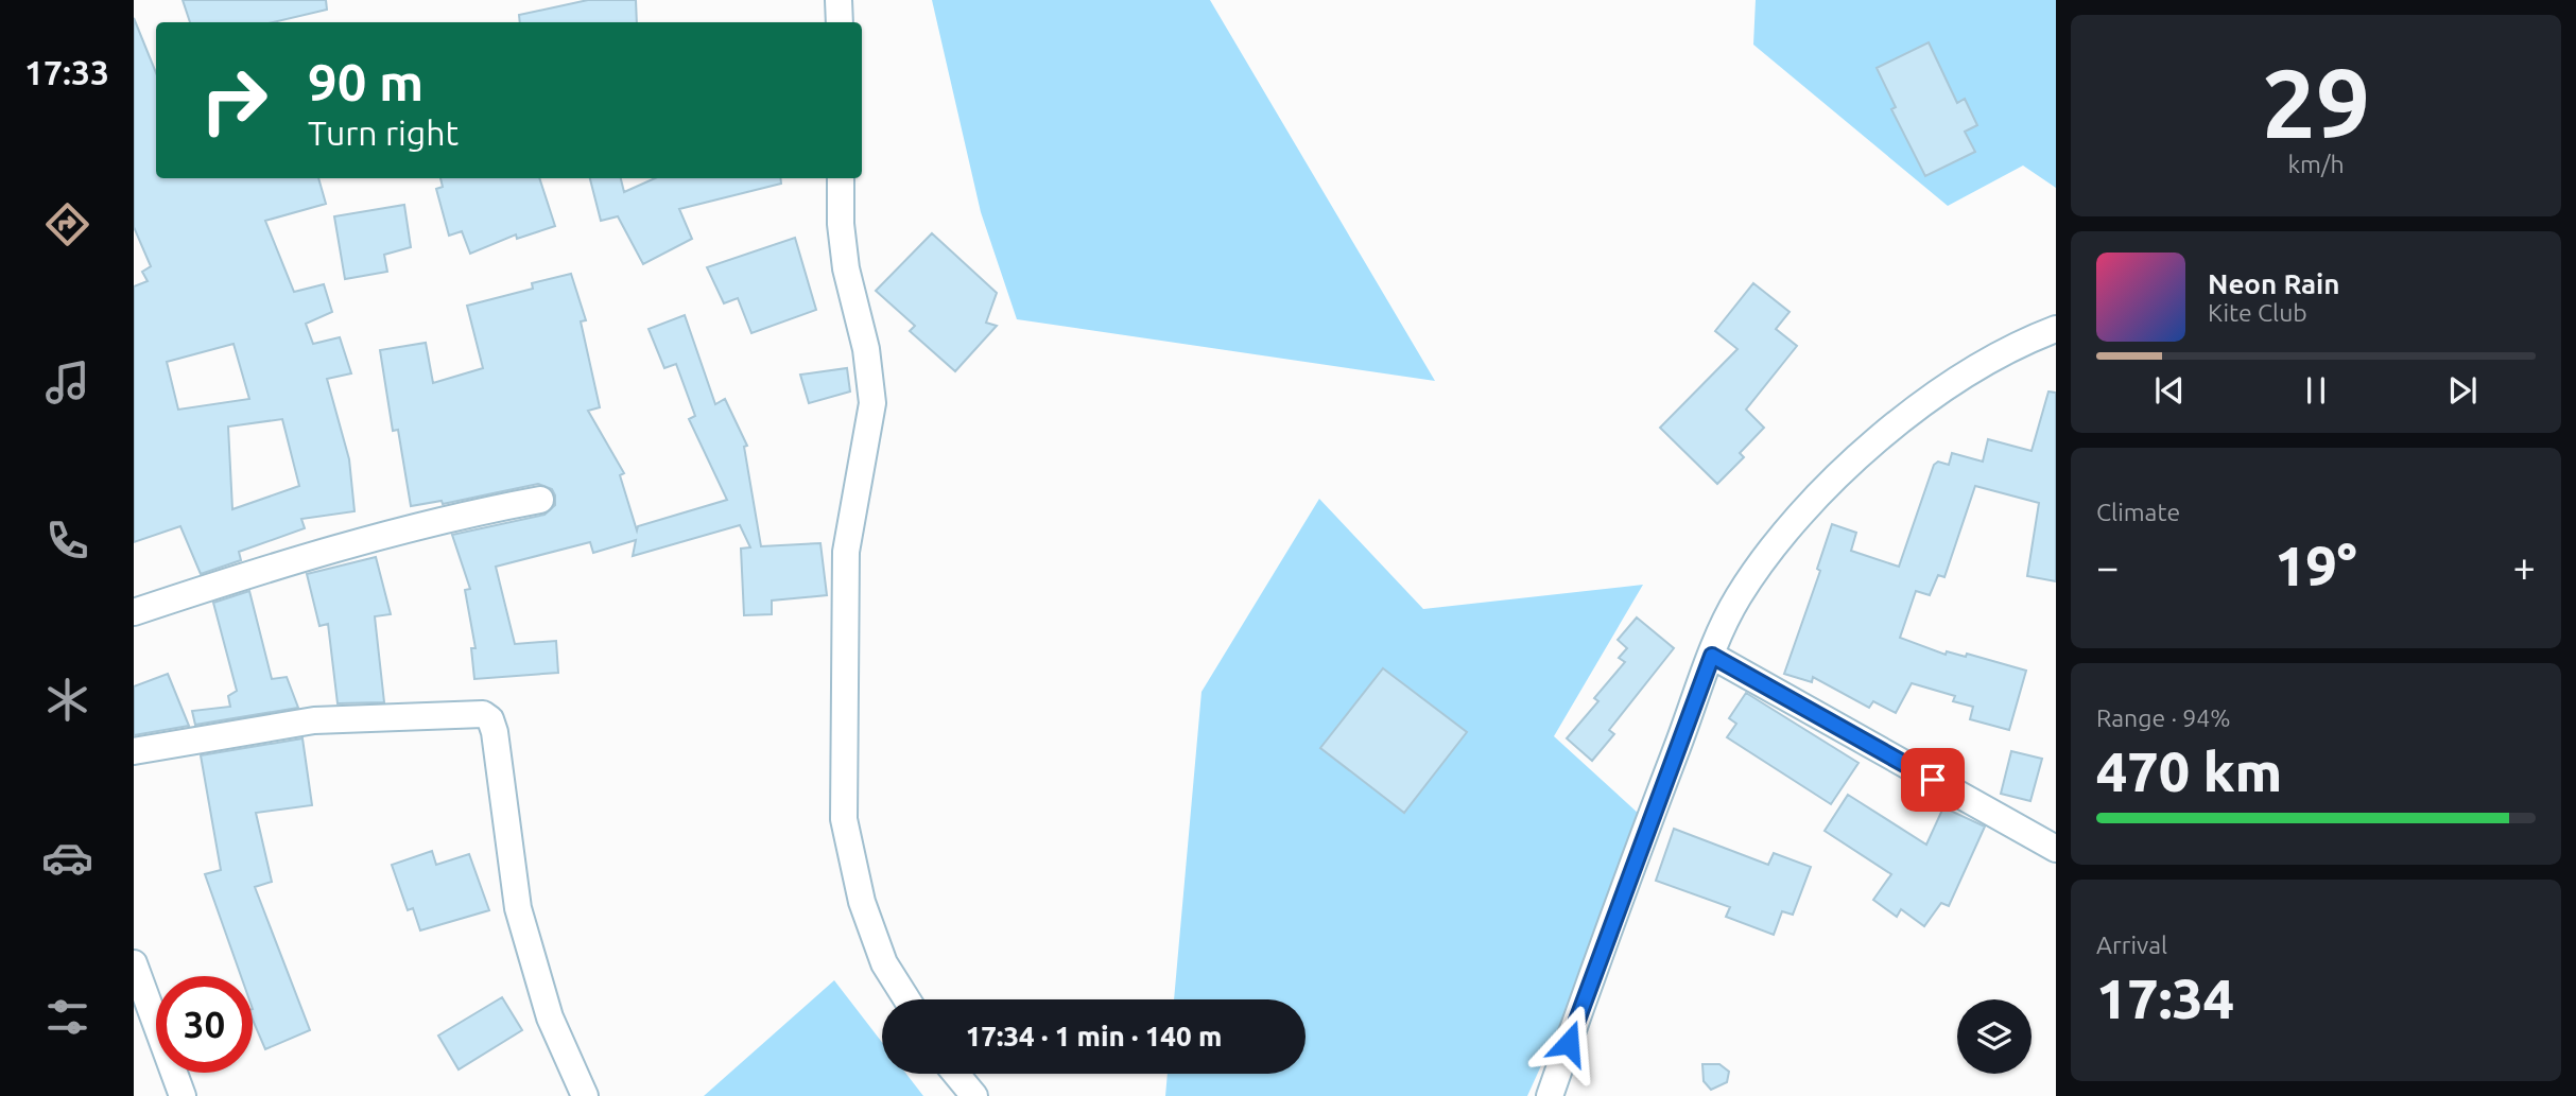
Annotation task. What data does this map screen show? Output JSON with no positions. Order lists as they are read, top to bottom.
{
  "page": {
    "tabs": "17:33",
    "tile": [
      ["29", "km/h"],
      "Climate",
      ["Range · 94%", "470 km"],
      ["Arrival", "17:34"]
    ],
    "turn": ["90 m", "Turn right"],
    "song": ["Neon Rain", "Kite Club"],
    "heat": ["−", "19°", "+"],
    "limit": "30",
    "trip": "17:34 · 1 min · 140 m"
  }
}
